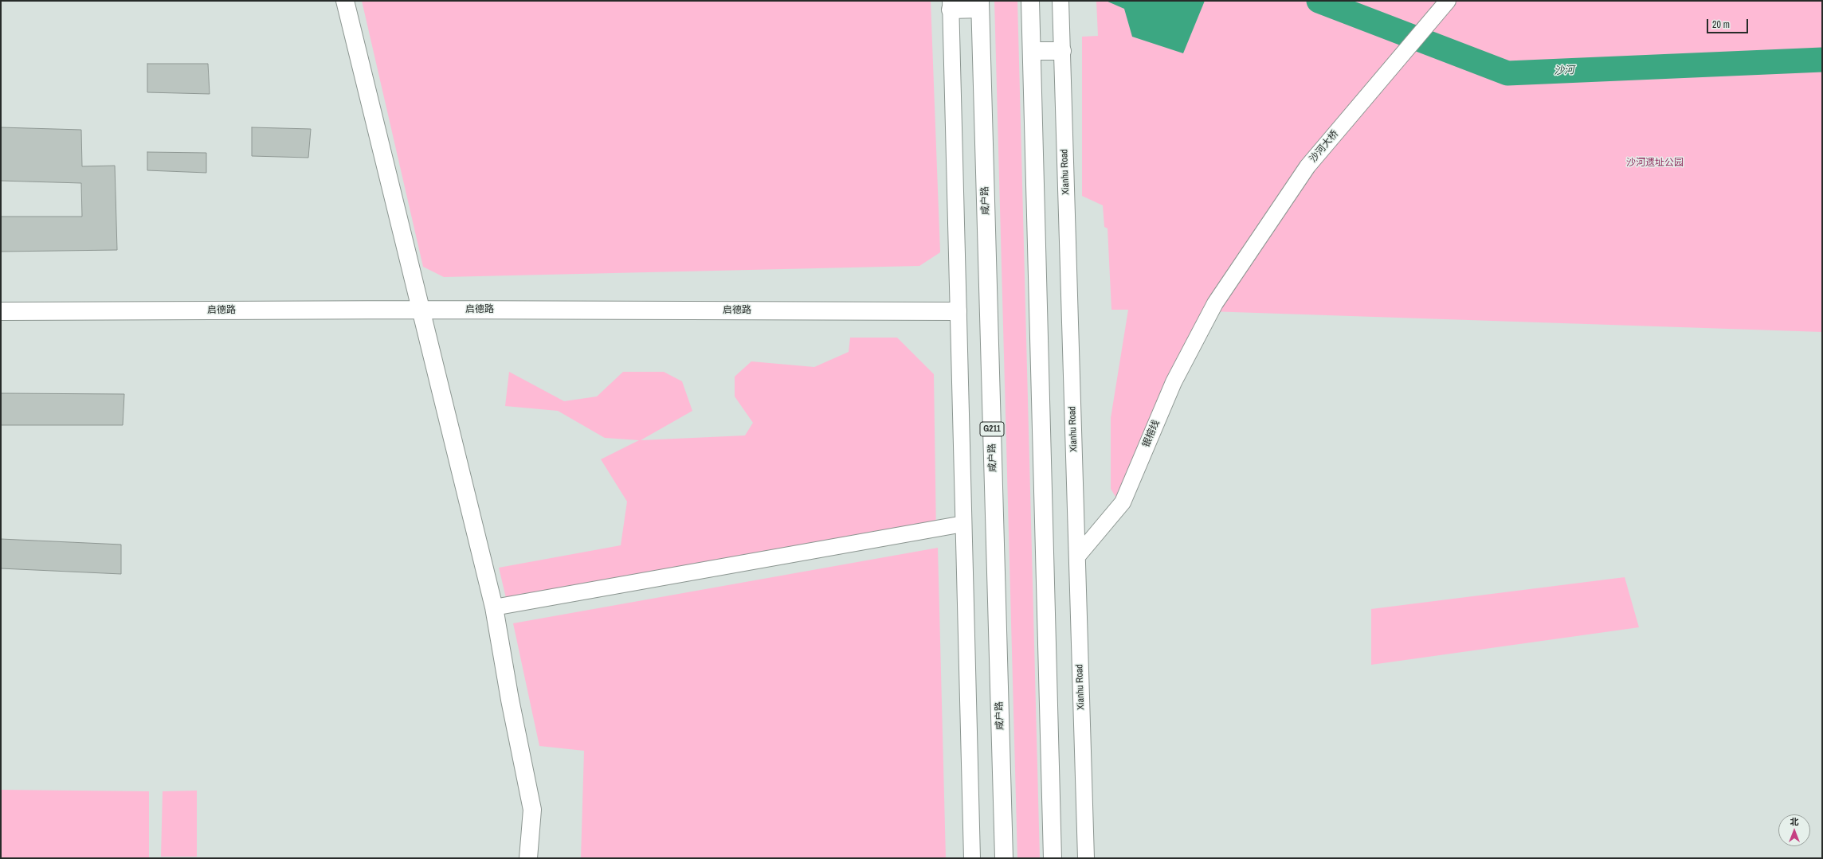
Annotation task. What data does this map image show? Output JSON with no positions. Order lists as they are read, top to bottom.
{
  "streets": {
    "street": [
      "沙河大桥",
      "Xianhu Road",
      "咸户路",
      "启德路",
      "G211",
      "银榕线"
    ]
  },
  "crossings": [
    ["沙河大桥", "银榕线"],
    ["Xianhu Road", "银榕线"]
  ],
  "water": ["沙河"],
  "parks": ["沙河遗址公园"],
  "scale_bar": "20 m",
  "north": "top"
}
